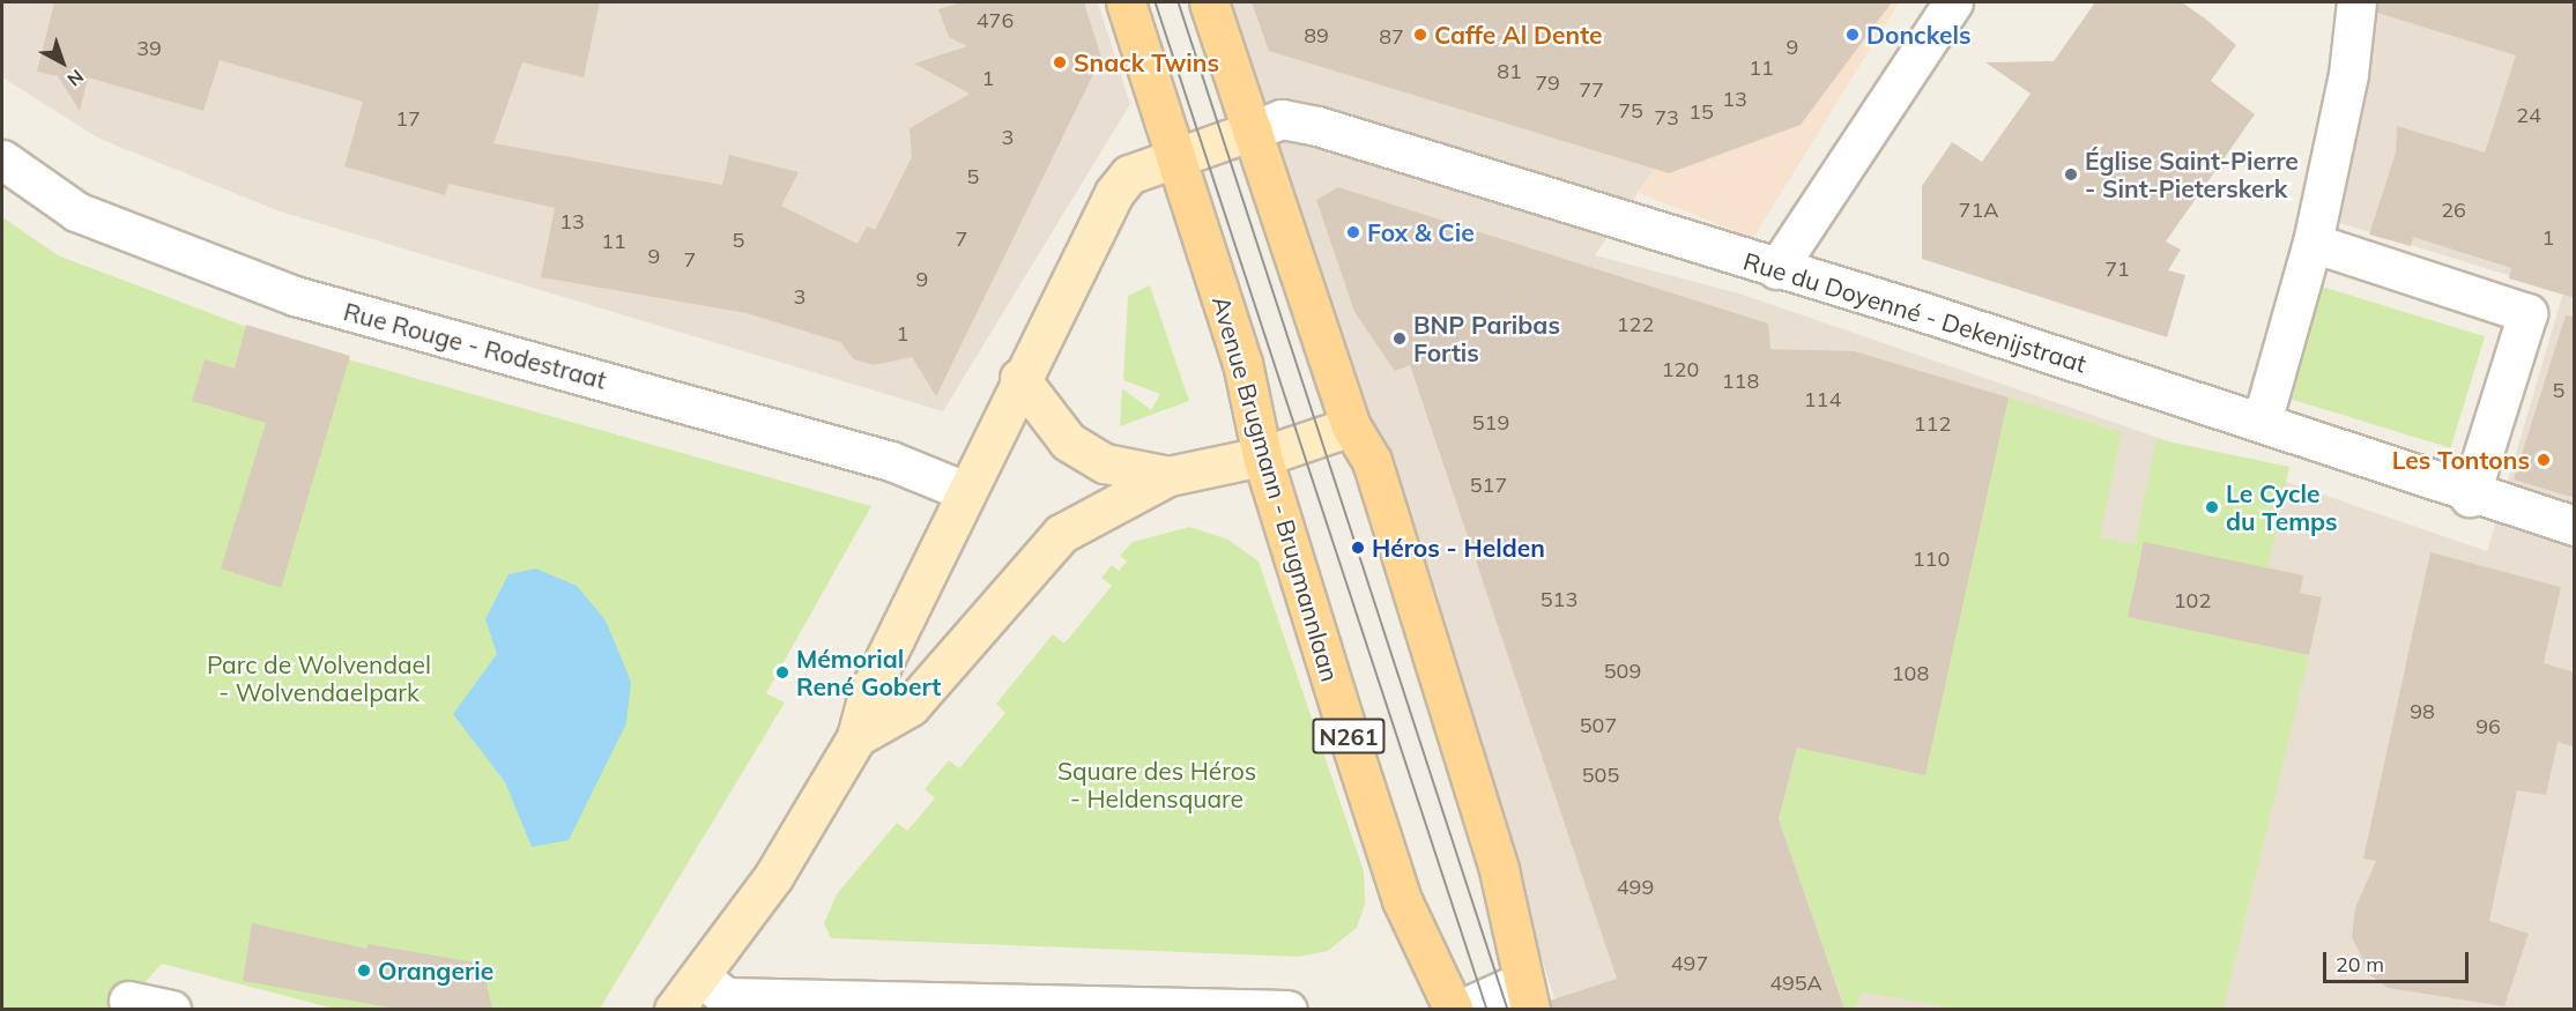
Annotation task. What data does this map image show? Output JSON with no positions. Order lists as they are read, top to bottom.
{
  "streets": {
    "main road": ["Avenue Brugmann - Brugmannlaan", "N261"],
    "street": ["Rue du Doyenné - Dekenijstraat", "Rue Rouge - Rodestraat"]
  },
  "parks": ["Parc de Wolvendael - Wolvendaelpark", "Square des Héros - Heldensquare"],
  "places": [
    "Caffe Al Dente",
    "Donckels",
    "Snack Twins",
    "Église Saint-Pierre - Sint-Pieterskerk",
    "Fox & Cie",
    "BNP Paribas Fortis",
    "Les Tontons",
    "Le Cycle du Temps",
    "Héros - Helden",
    "Mémorial René Gobert",
    "Orangerie"
  ],
  "house_numbers": [
    "476",
    "89",
    "87",
    "9",
    "39",
    "11",
    "81",
    "1",
    "79",
    "77",
    "13",
    "75",
    "15",
    "24",
    "73",
    "17",
    "3",
    "5",
    "71A",
    "26",
    "13",
    "1",
    "7",
    "5",
    "11",
    "9",
    "7",
    "71",
    "9",
    "3",
    "122",
    "1",
    "120",
    "118",
    "5",
    "114",
    "519",
    "112",
    "517",
    "110",
    "513",
    "102",
    "509",
    "108",
    "98",
    "507",
    "96",
    "505",
    "499",
    "497",
    "495A"
  ],
  "scale_bar": "20 m",
  "north": "bottom right"
}
